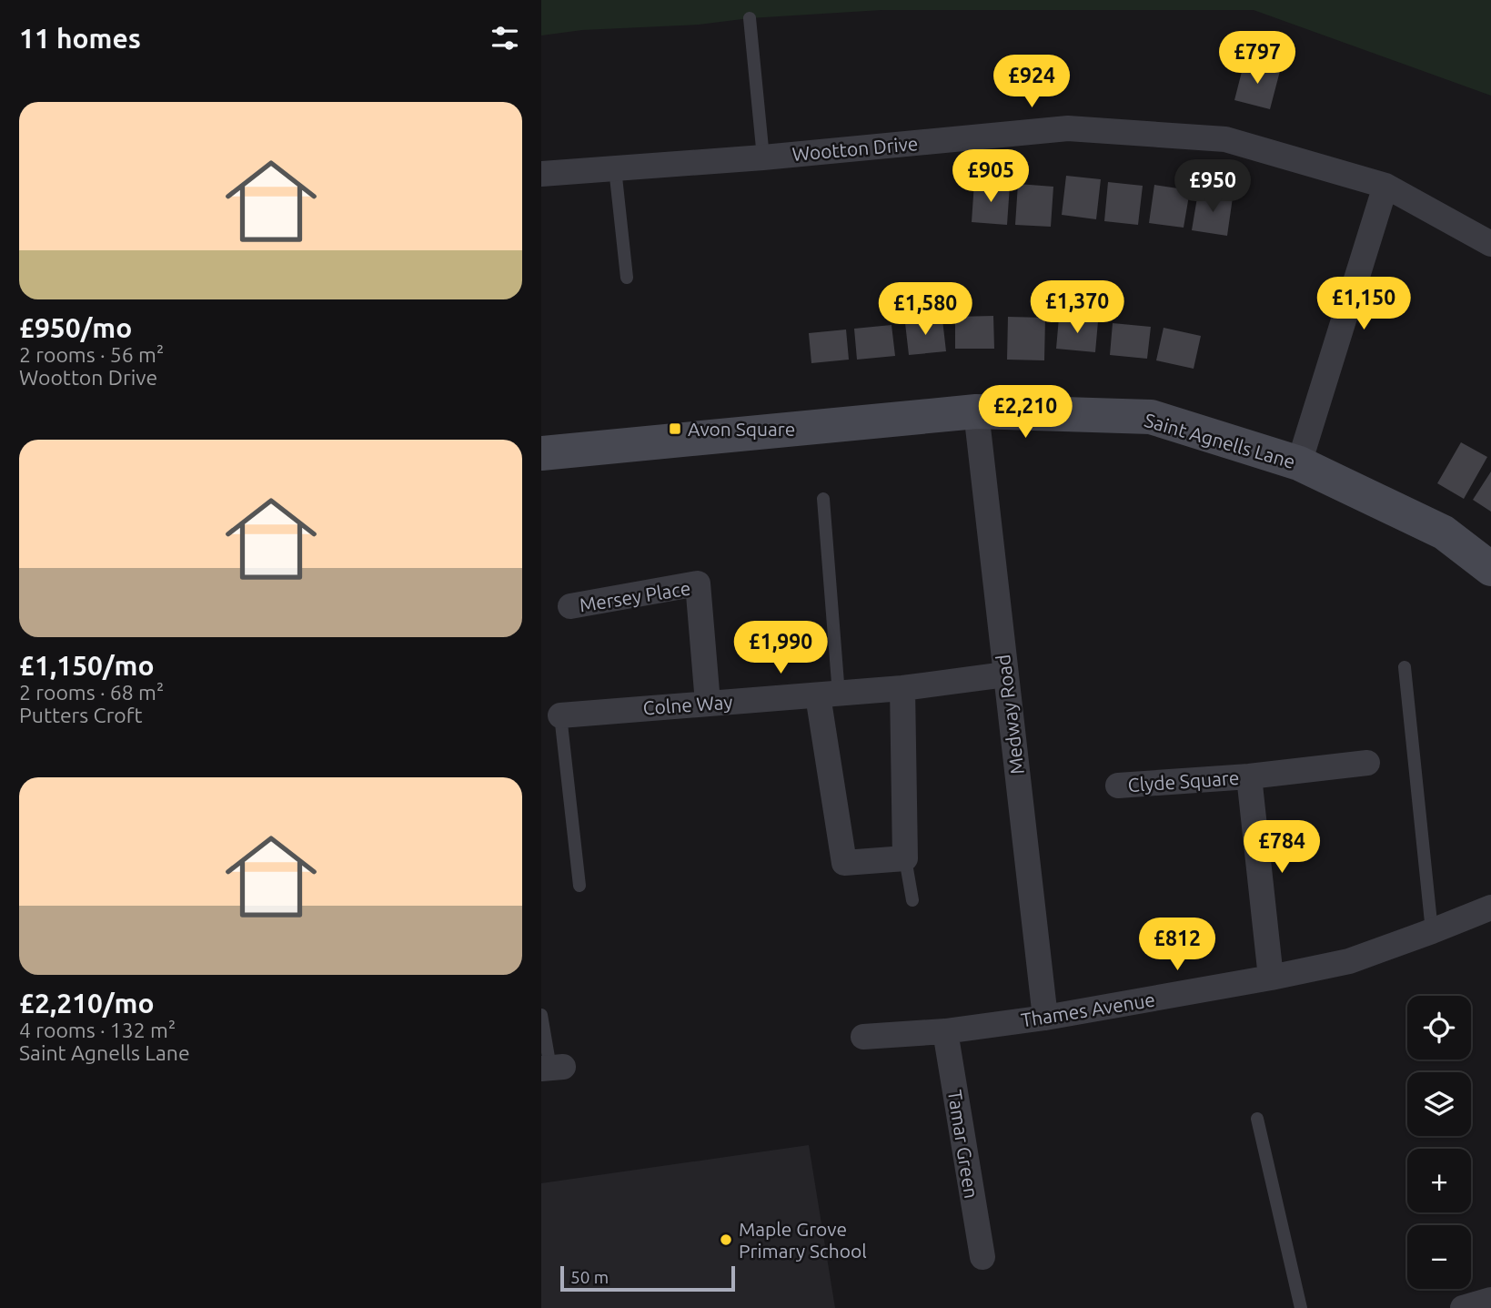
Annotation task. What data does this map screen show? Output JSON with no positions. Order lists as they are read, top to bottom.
{
  "streets": {
    "street": [
      "Wootton Drive",
      "Saint Agnells Lane",
      "Mersey Place",
      "Colne Way",
      "Medway Road",
      "Clyde Square",
      "Thames Avenue",
      "Tamar Green"
    ]
  },
  "crossings": [
    ["Saint Agnells Lane", "Medway Road"],
    ["Mersey Place", "Colne Way"],
    ["Colne Way", "Medway Road"],
    ["Medway Road", "Thames Avenue"],
    ["Clyde Square", "Thames Avenue"],
    ["Thames Avenue", "Tamar Green"]
  ],
  "places": {
    "transit": ["Avon Square"],
    "other": ["Maple Grove Primary School"]
  },
  "scale_bar": "50 m",
  "page": {
    "heading": "11 homes",
    "price": [
      "£797",
      "£924",
      "£905",
      "£950",
      "£1,150",
      "£1,370",
      "£1,580",
      "£2,210",
      "£1,990",
      "£784",
      "£812"
    ],
    "list": [
      {
        "name": "£950/mo",
        "note": "2 rooms · 56 m² · Wootton Drive"
      },
      {
        "name": "£1,150/mo",
        "note": "2 rooms · 68 m² · Putters Croft"
      },
      {
        "name": "£2,210/mo",
        "note": "4 rooms · 132 m² · Saint Agnells Lane"
      }
    ],
    "map_buttons": ["+", "−"],
    "scale": "50 m"
  }
}
